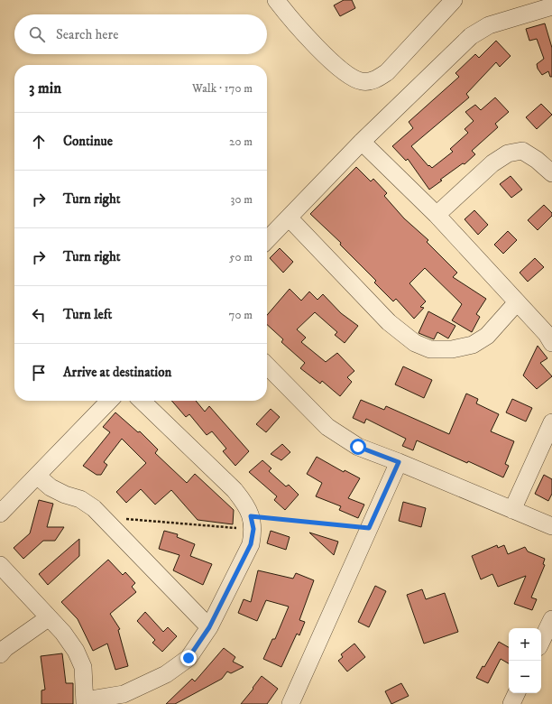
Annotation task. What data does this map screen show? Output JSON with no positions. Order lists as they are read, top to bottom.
{
  "page": {
    "search": "Search here",
    "heading": ["3 min", "Walk · 170 m"],
    "list": [
      ["Continue", "20 m"],
      ["Turn right", "30 m"],
      ["Turn right", "50 m"],
      ["Turn left", "70 m"],
      "Arrive at destination"
    ],
    "map_buttons": ["+", "−"]
  }
}
